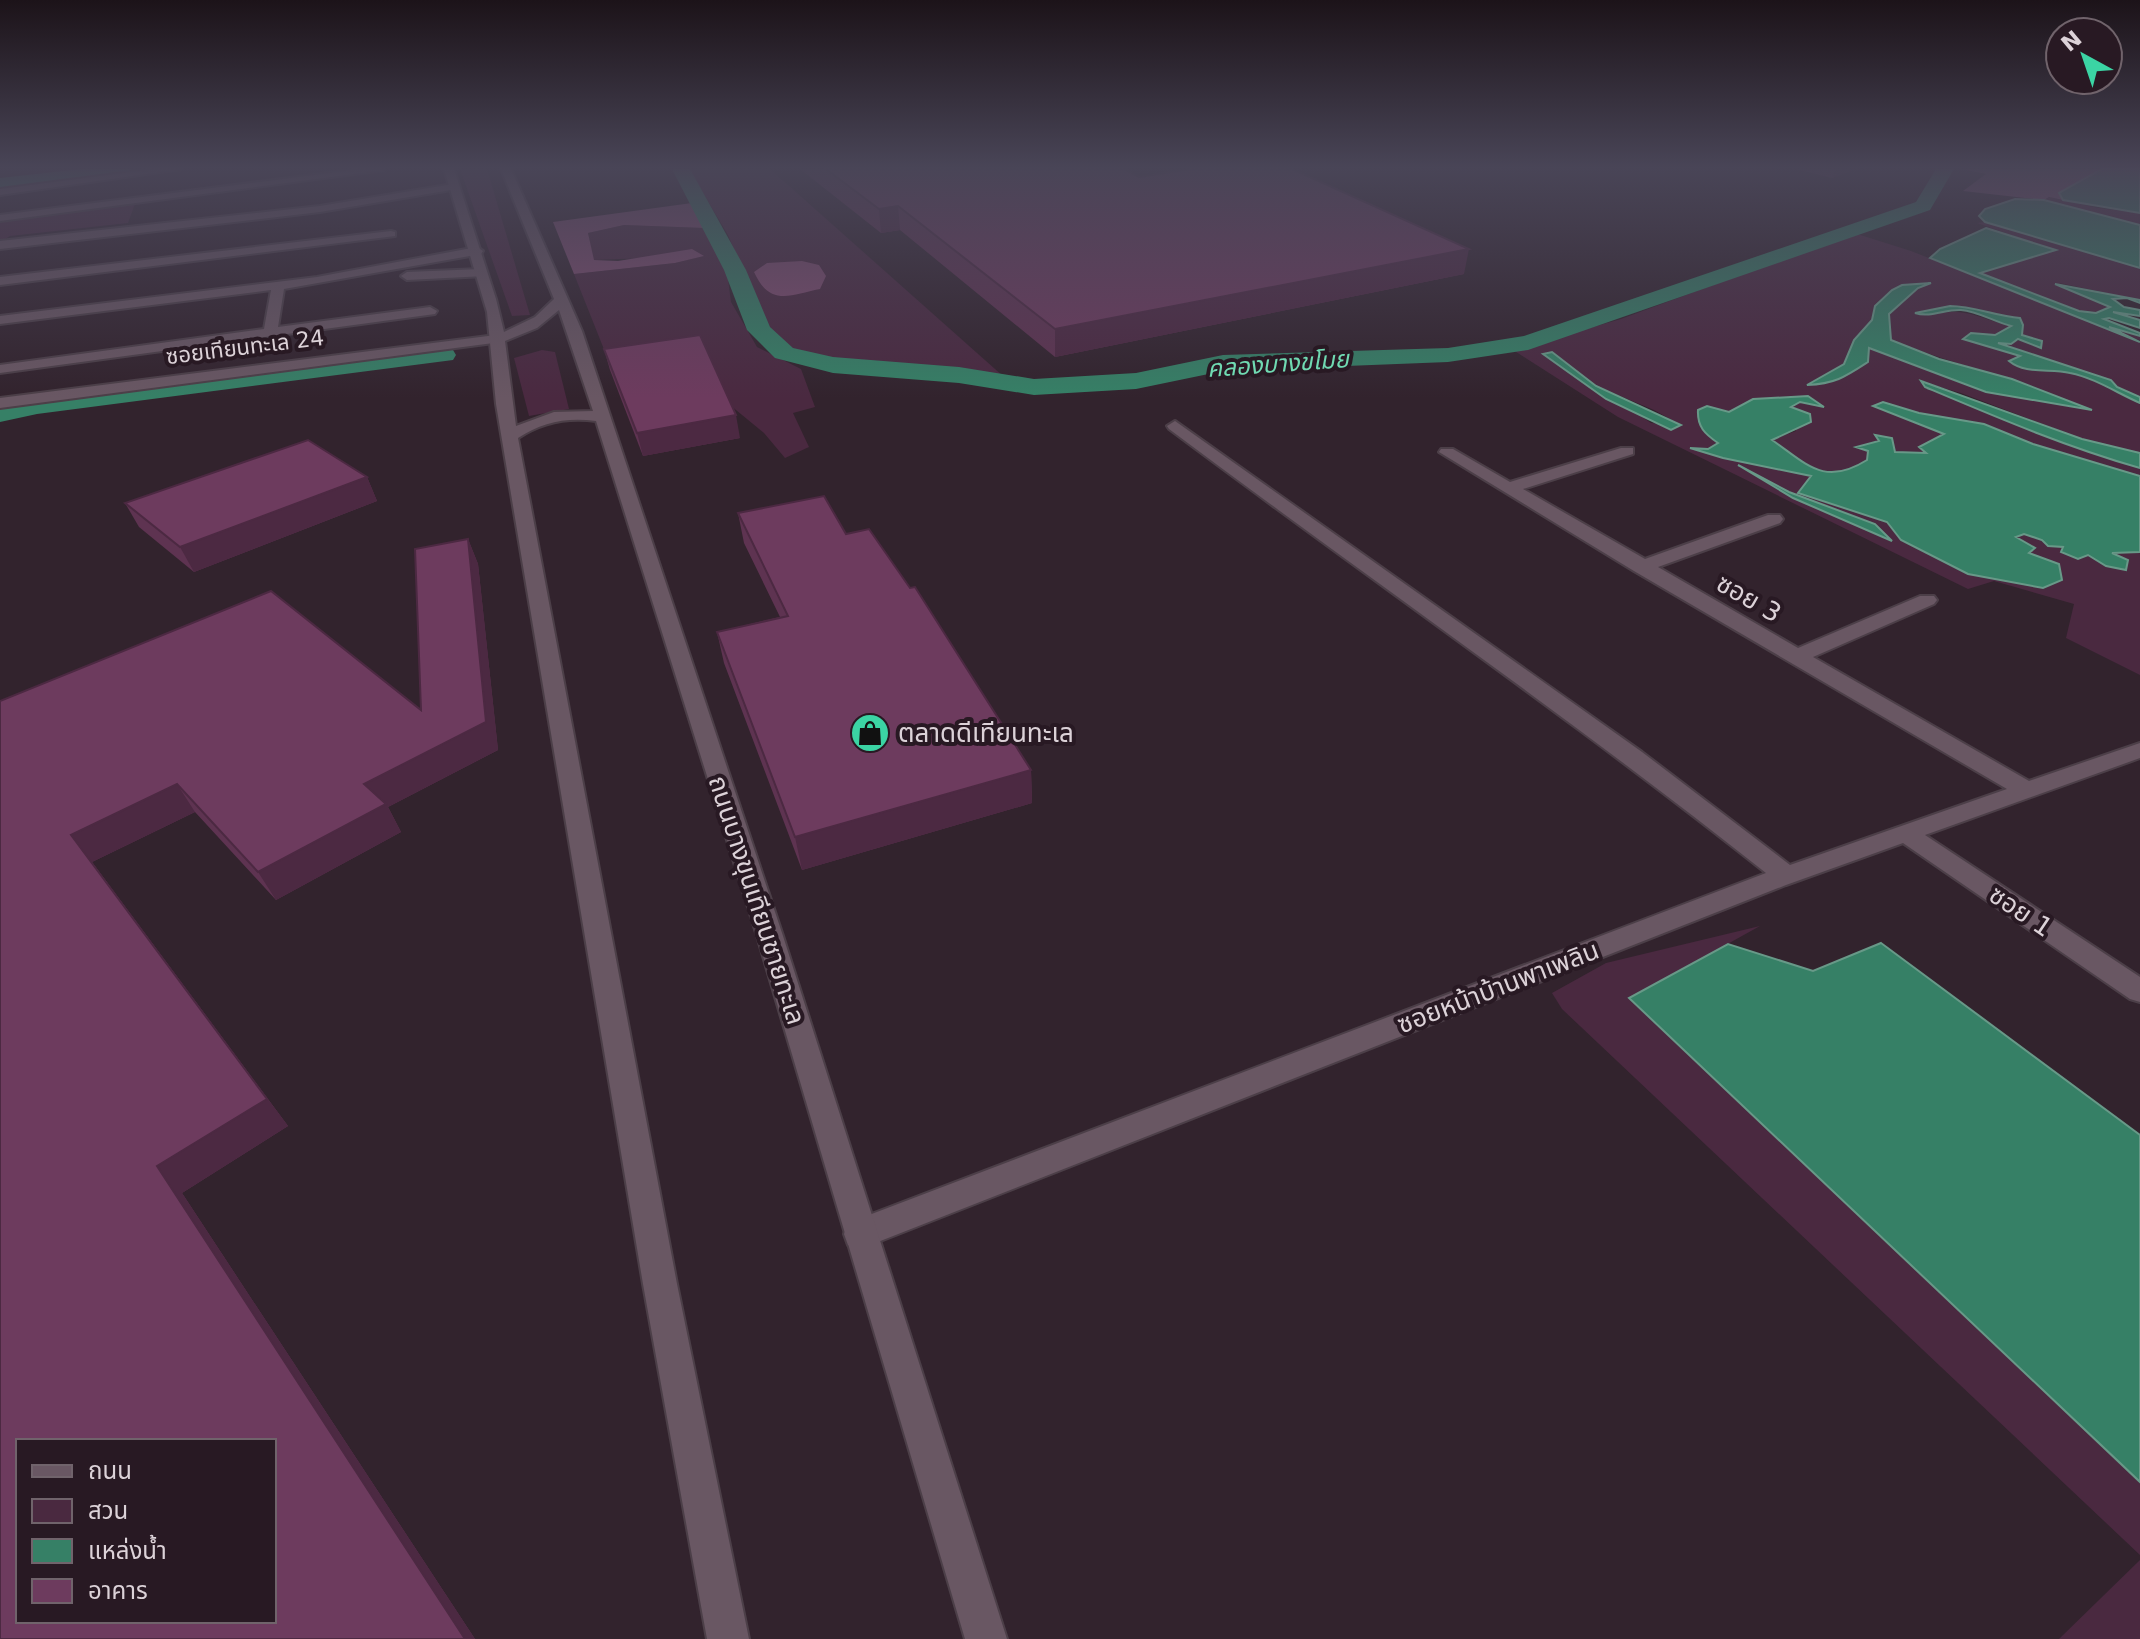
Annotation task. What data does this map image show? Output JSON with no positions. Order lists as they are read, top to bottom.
{
  "streets": {
    "street": [
      "ซอยเทียนทะเล 24",
      "ซอย 3",
      "ถนนบางขุนเทียนชายทะเล",
      "ซอย 1",
      "ซอยหน้าบ้านพาเพลิน"
    ]
  },
  "crossings": [
    ["ซอยเทียนทะเล 24", "ถนนบางขุนเทียนชายทะเล"],
    ["ซอย 3", "ซอยหน้าบ้านพาเพลิน"],
    ["ถนนบางขุนเทียนชายทะเล", "ซอยหน้าบ้านพาเพลิน"],
    ["ซอย 1", "ซอยหน้าบ้านพาเพลิน"]
  ],
  "water": ["คลองบางขโมย"],
  "places": {
    "shop": ["ตลาดดีเทียนทะเล"]
  },
  "legend": [
    "ถนน",
    "สวน",
    "แหล่งน้ำ",
    "อาคาร"
  ],
  "north": "top left"
}
